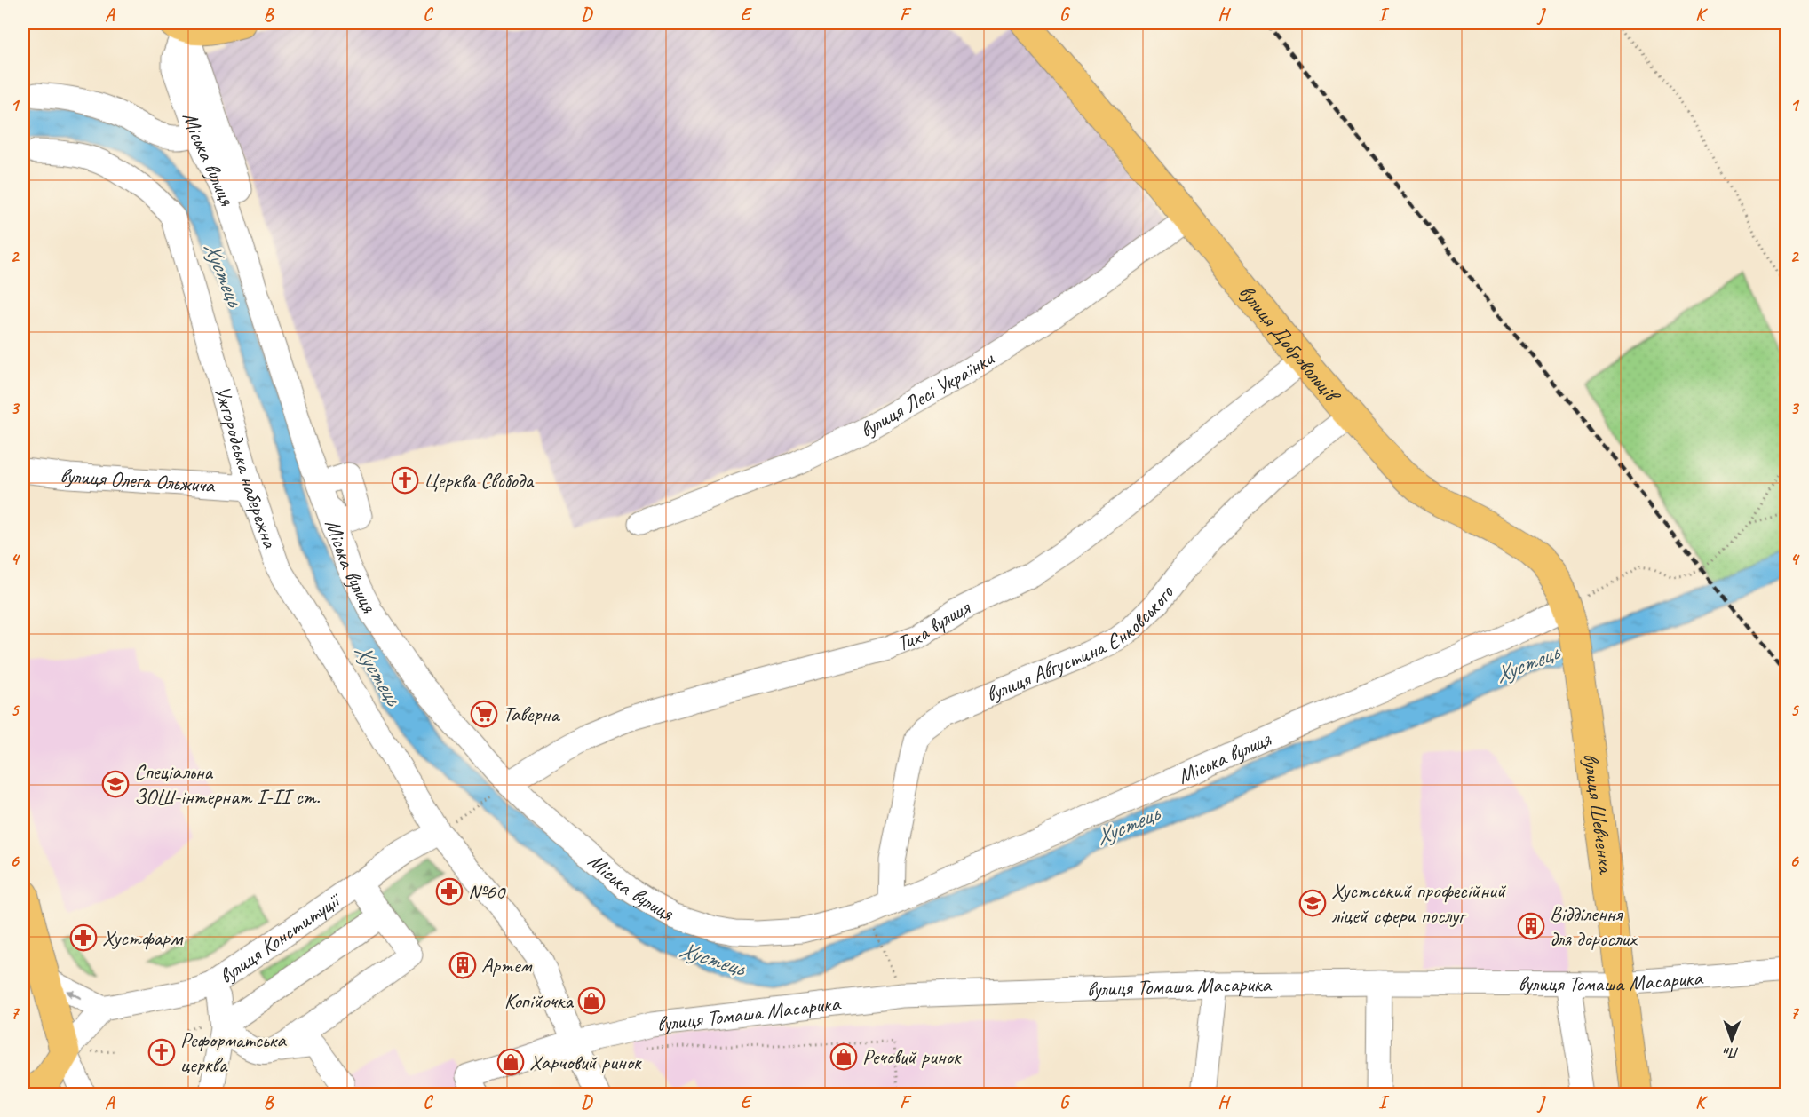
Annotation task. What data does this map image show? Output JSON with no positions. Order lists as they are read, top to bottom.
{
  "streets": {
    "main road": ["вулиця Добровольців", "вулиця Шевченка"],
    "street": [
      "Міська вулиця",
      "вулиця Лесі Українки",
      "Ужгородська набережна",
      "вулиця Олега Ольжича",
      "Тиха вулиця",
      "вулиця Августина Єнковського",
      "вулиця Конституції",
      "вулиця Томаша Масарика"
    ]
  },
  "crossings": [
    ["Міська вулиця", "вулиця Добровольців"],
    ["Міська вулиця", "Тиха вулиця"],
    ["Міська вулиця", "вулиця Августина Єнковського"],
    ["Міська вулиця", "вулиця Шевченка"],
    ["вулиця Добровольців", "вулиця Лесі Українки"],
    ["вулиця Добровольців", "Тиха вулиця"],
    ["вулиця Добровольців", "вулиця Августина Єнковського"],
    ["вулиця Добровольців", "вулиця Шевченка"],
    ["Ужгородська набережна", "вулиця Олега Ольжича"],
    ["Ужгородська набережна", "вулиця Конституції"],
    ["Ужгородська набережна", "вулиця Томаша Масарика"],
    ["вулиця Шевченка", "вулиця Томаша Масарика"]
  ],
  "water": ["Хустець"],
  "places": {
    "church": ["Церква Свобода", "Реформатська церква"],
    "supermarket": ["Таверна"],
    "school or university": ["Спеціальна ЗОШ-інтернат І-ІІ ст.", "Хустський професійний ліцей сфери послуг"],
    "pharmacy": ["№60", "Хустфарм"],
    "building": ["Відділення для дорослих", "Артем"],
    "shop": ["Копійочка", "Речовий ринок", "Харчовий ринок"]
  },
  "north": "bottom",
  "grid": {
    "columns": [
      "A",
      "B",
      "C",
      "D",
      "E",
      "F",
      "G",
      "H",
      "I",
      "J",
      "K"
    ],
    "rows": [
      "1",
      "2",
      "3",
      "4",
      "5",
      "6",
      "7"
    ]
  }
}
